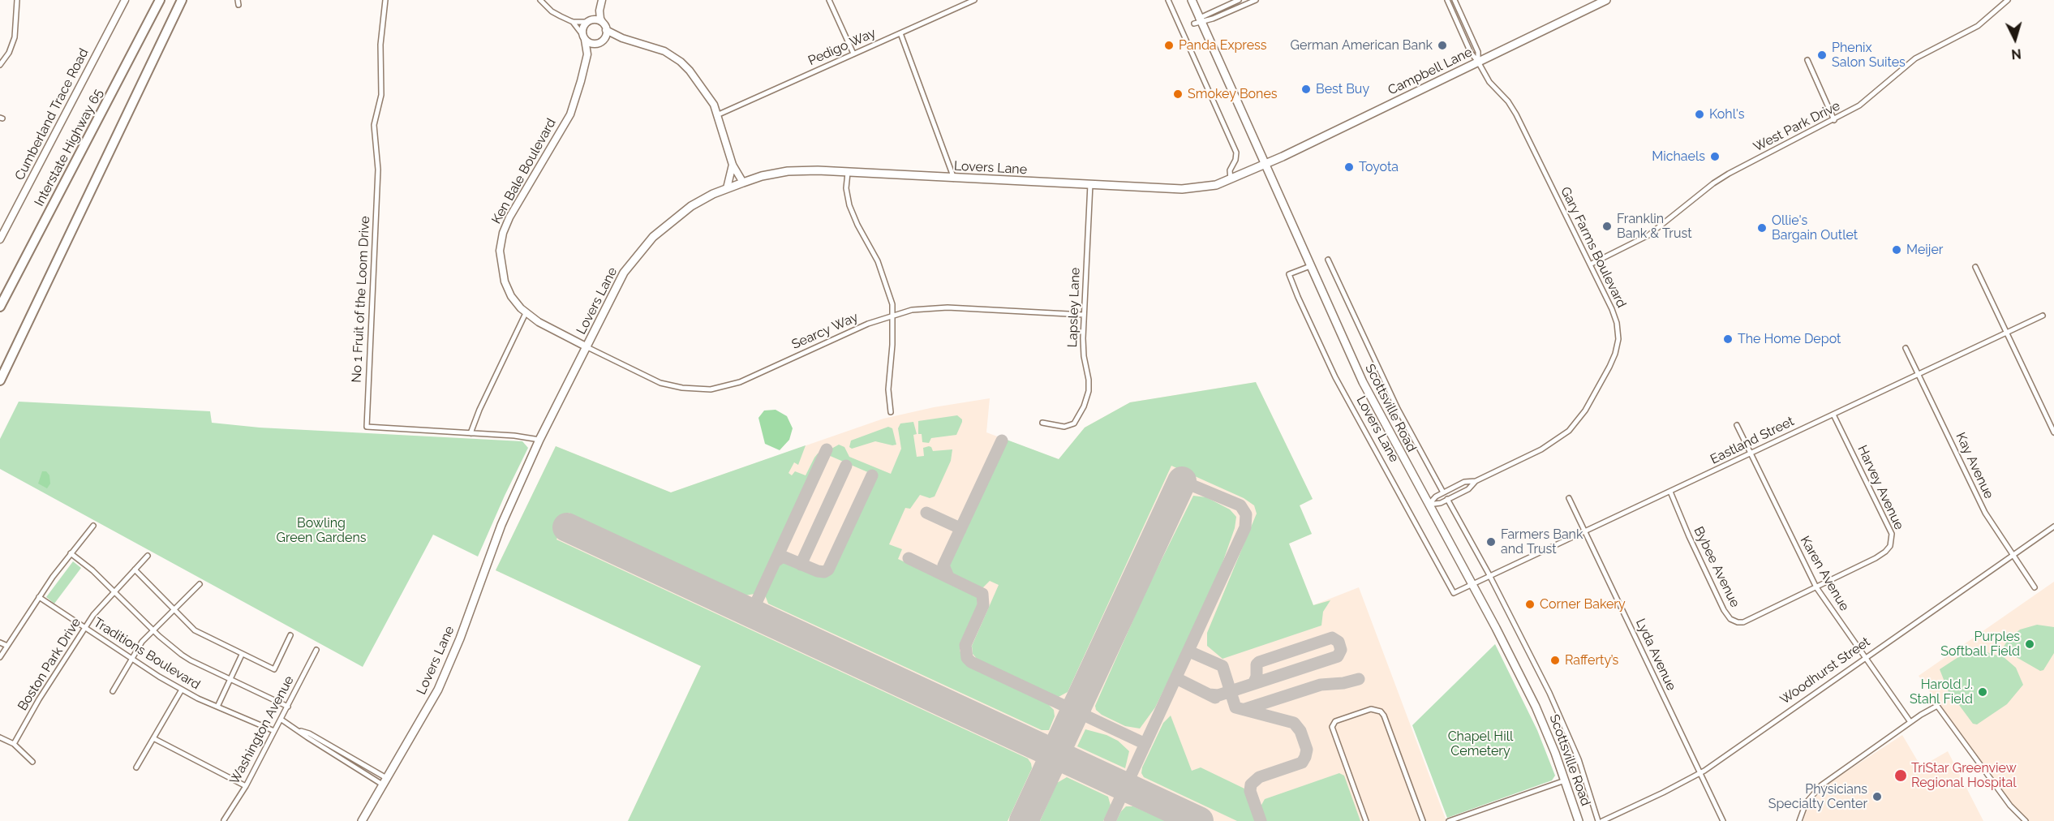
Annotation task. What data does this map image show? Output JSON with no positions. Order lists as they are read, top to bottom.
{
  "streets": {
    "highway": ["Interstate Highway 65"],
    "main road": [
      "Campbell Lane",
      "Cumberland Trace Road",
      "Lovers Lane",
      "Ken Bale Boulevard",
      "Scottsville Road"
    ],
    "street": [
      "Pedigo Way",
      "West Park Drive",
      "Gary Farms Boulevard",
      "No 1 Fruit of the Loom Drive",
      "Lapsley Lane",
      "Searcy Way",
      "Eastland Street",
      "Kay Avenue",
      "Harvey Avenue",
      "Bybee Avenue",
      "Karen Avenue",
      "Traditions Boulevard",
      "Lyda Avenue",
      "Boston Park Drive",
      "Woodhurst Street",
      "Washington Avenue"
    ]
  },
  "crossings": [
    ["Campbell Lane", "Lovers Lane"],
    ["Campbell Lane", "Gary Farms Boulevard"],
    ["Campbell Lane", "Scottsville Road"],
    ["West Park Drive", "Gary Farms Boulevard"],
    ["Lovers Lane", "Ken Bale Boulevard"],
    ["Lovers Lane", "No 1 Fruit of the Loom Drive"],
    ["Lovers Lane", "Lapsley Lane"],
    ["Lovers Lane", "Searcy Way"],
    ["Lovers Lane", "Scottsville Road"],
    ["Lovers Lane", "Eastland Street"],
    ["Ken Bale Boulevard", "Searcy Way"],
    ["Gary Farms Boulevard", "Scottsville Road"],
    ["Lapsley Lane", "Searcy Way"],
    ["Scottsville Road", "Eastland Street"],
    ["Eastland Street", "Kay Avenue"],
    ["Eastland Street", "Harvey Avenue"],
    ["Eastland Street", "Bybee Avenue"],
    ["Eastland Street", "Karen Avenue"],
    ["Eastland Street", "Lyda Avenue"],
    ["Kay Avenue", "Woodhurst Street"],
    ["Harvey Avenue", "Bybee Avenue"],
    ["Harvey Avenue", "Karen Avenue"],
    ["Bybee Avenue", "Karen Avenue"],
    ["Karen Avenue", "Woodhurst Street"],
    ["Traditions Boulevard", "Boston Park Drive"],
    ["Traditions Boulevard", "Washington Avenue"],
    ["Lyda Avenue", "Woodhurst Street"]
  ],
  "parks": ["Bowling Green Gardens", "Chapel Hill Cemetery"],
  "places": [
    "Panda Express",
    "German American Bank",
    "Phenix Salon Suites",
    "Best Buy",
    "Smokey Bones",
    "Kohl's",
    "Michaels",
    "Toyota",
    "Franklin Bank & Trust",
    "Ollie's Bargain Outlet",
    "Meijer",
    "The Home Depot",
    "Farmers Bank and Trust",
    "Corner Bakery",
    "Purples Softball Field",
    "Rafferty’s",
    "Harold J. Stahl Field",
    "TriStar Greenview Regional Hospital",
    "Physicians Specialty Center"
  ],
  "north": "bottom"
}
